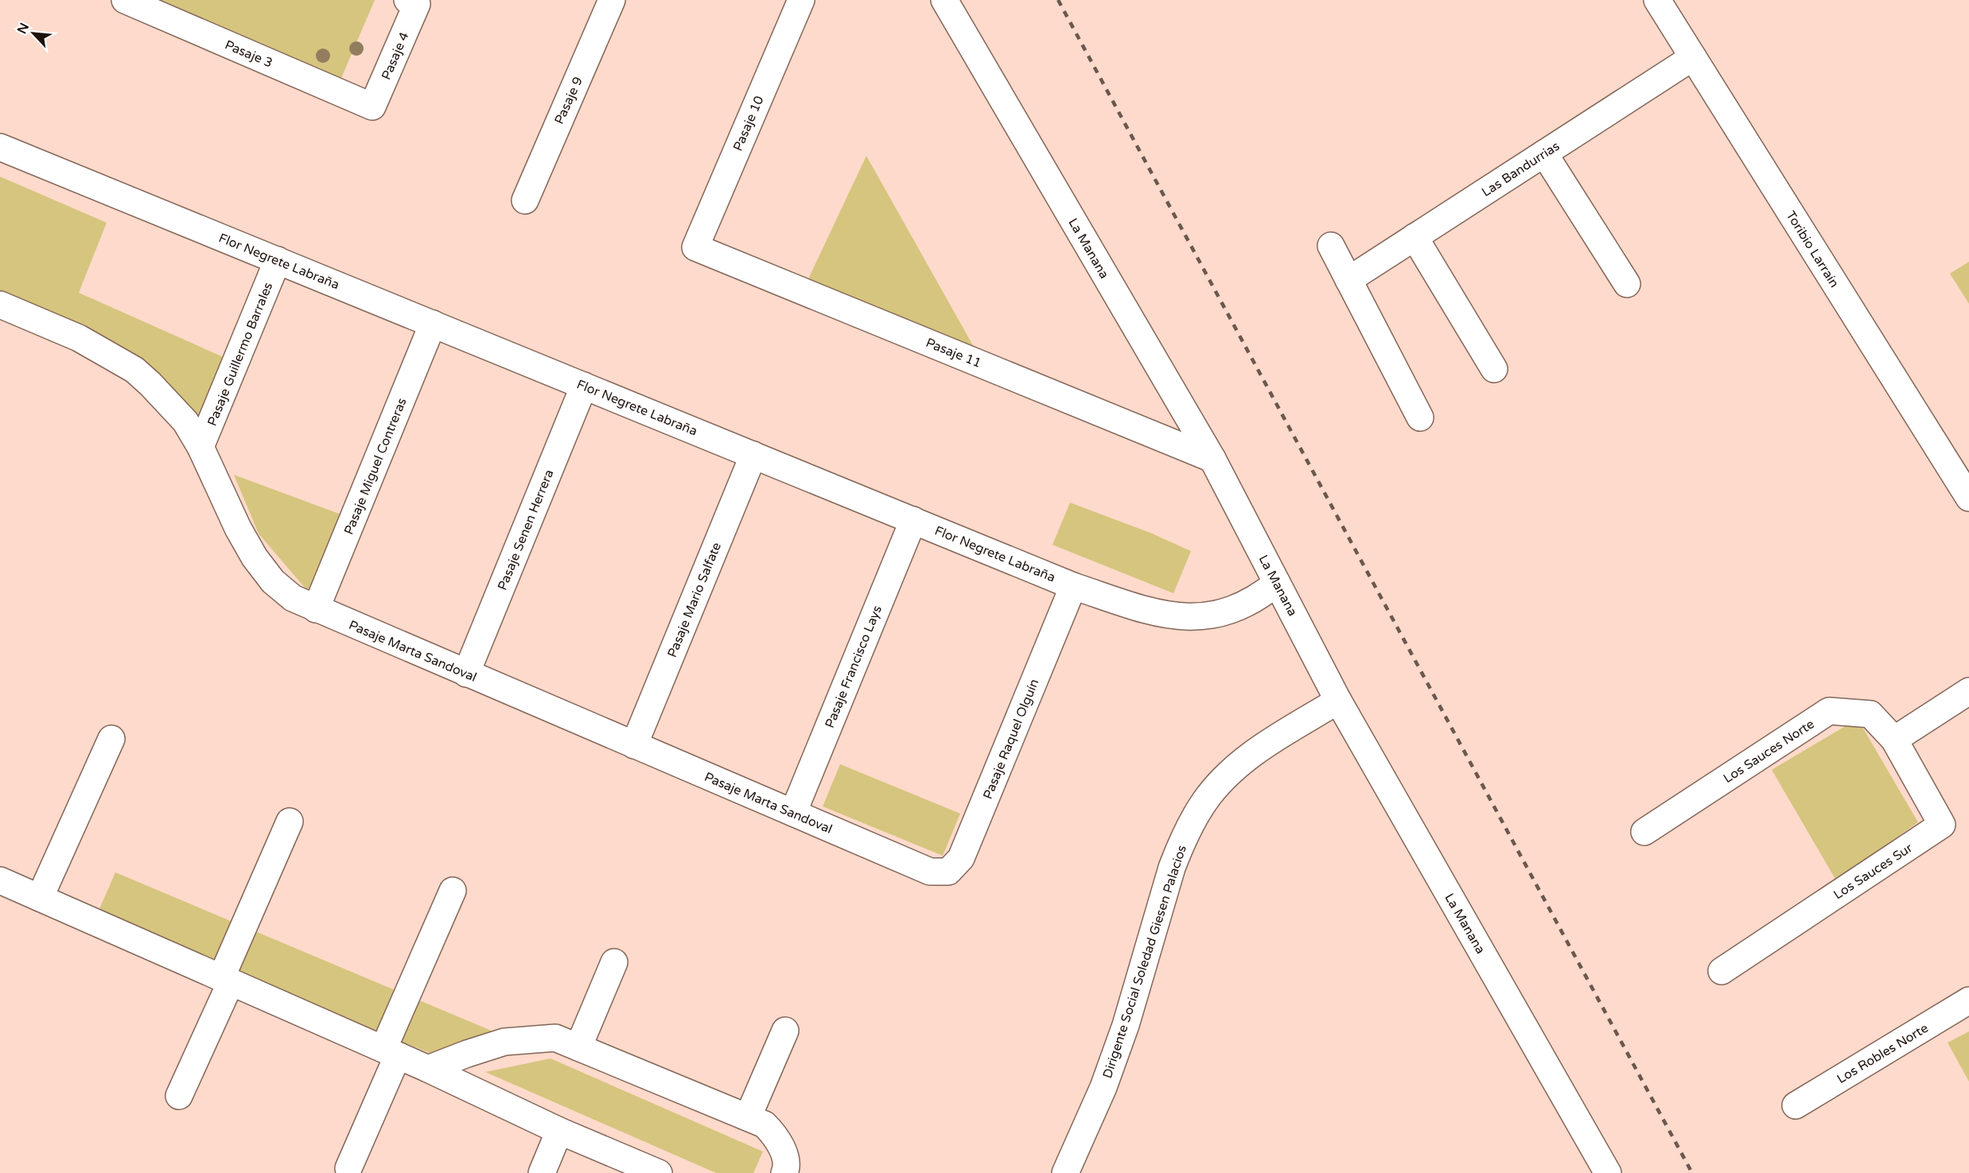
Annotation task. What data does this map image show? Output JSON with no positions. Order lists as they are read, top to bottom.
{
  "streets": {
    "street": [
      "Pasaje 3",
      "Pasaje 4",
      "Pasaje 9",
      "Pasaje 10",
      "Las Bandurrias",
      "La Manana",
      "Toribio Larraín",
      "Flor Negrete Labraña",
      "Pasaje 11",
      "Pasaje Guillermo Barrales",
      "Pasaje Miguel Contreras",
      "Pasaje Senen Herrera",
      "Pasaje Mario Salfate",
      "Pasaje Marta Sandoval",
      "Pasaje Francisco Lays",
      "Pasaje Raquel Olguín",
      "Los Sauces Norte",
      "Los Sauces Sur",
      "Dirigente Social Soledad Giesen Palacios",
      "Los Robles Norte"
    ]
  },
  "crossings": [
    ["Pasaje 3", "Pasaje 4"],
    ["Pasaje 10", "Pasaje 11"],
    ["Las Bandurrias", "Toribio Larraín"],
    ["La Manana", "Flor Negrete Labraña"],
    ["La Manana", "Pasaje 11"],
    ["La Manana", "Dirigente Social Soledad Giesen Palacios"],
    ["Flor Negrete Labraña", "Pasaje Guillermo Barrales"],
    ["Flor Negrete Labraña", "Pasaje Miguel Contreras"],
    ["Flor Negrete Labraña", "Pasaje Senen Herrera"],
    ["Flor Negrete Labraña", "Pasaje Mario Salfate"],
    ["Flor Negrete Labraña", "Pasaje Francisco Lays"],
    ["Flor Negrete Labraña", "Pasaje Raquel Olguín"],
    ["Pasaje Guillermo Barrales", "Pasaje Marta Sandoval"],
    ["Pasaje Miguel Contreras", "Pasaje Marta Sandoval"],
    ["Pasaje Senen Herrera", "Pasaje Marta Sandoval"],
    ["Pasaje Mario Salfate", "Pasaje Marta Sandoval"],
    ["Pasaje Marta Sandoval", "Pasaje Francisco Lays"],
    ["Pasaje Marta Sandoval", "Pasaje Raquel Olguín"],
    ["Los Sauces Norte", "Los Sauces Sur"]
  ],
  "north": "top left"
}
